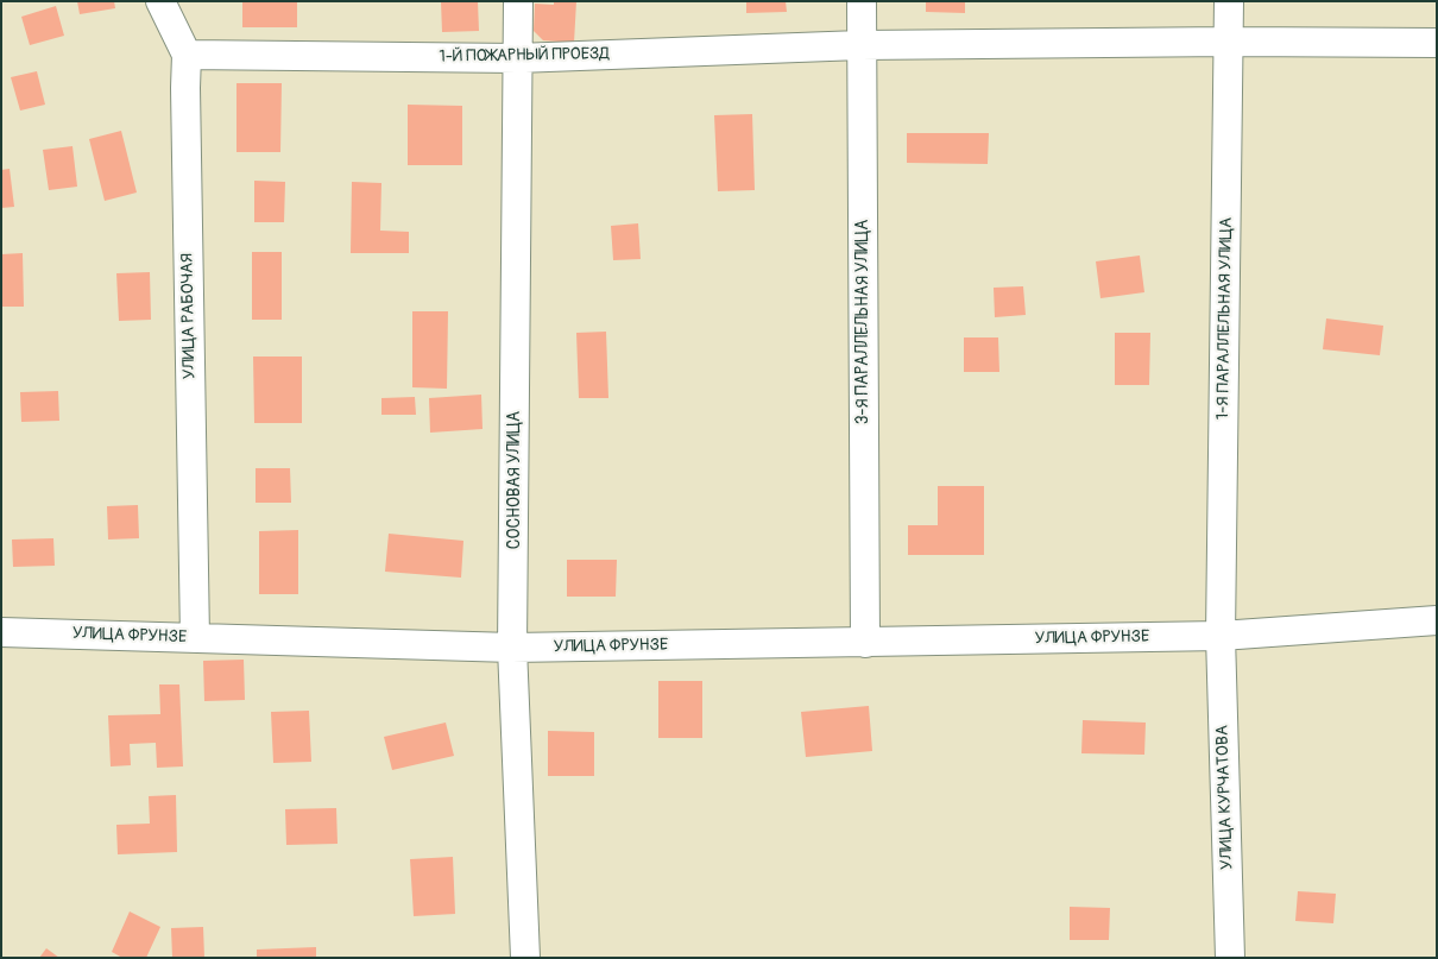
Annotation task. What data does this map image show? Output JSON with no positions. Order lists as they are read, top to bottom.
{
  "streets": {
    "street": [
      "1-Й ПОЖАРНЫЙ ПРОЕЗД",
      "УЛИЦА РАБОЧАЯ",
      "1-Я ПАРАЛЛЕЛЬНАЯ УЛИЦА",
      "3-Я ПАРАЛЛЕЛЬНАЯ УЛИЦА",
      "СОСНОВАЯ УЛИЦА",
      "УЛИЦА ФРУНЗЕ",
      "УЛИЦА КУРЧАТОВА"
    ]
  },
  "crossings": [
    ["1-Й ПОЖАРНЫЙ ПРОЕЗД", "УЛИЦА РАБОЧАЯ"],
    ["1-Й ПОЖАРНЫЙ ПРОЕЗД", "1-Я ПАРАЛЛЕЛЬНАЯ УЛИЦА"],
    ["1-Й ПОЖАРНЫЙ ПРОЕЗД", "3-Я ПАРАЛЛЕЛЬНАЯ УЛИЦА"],
    ["1-Й ПОЖАРНЫЙ ПРОЕЗД", "СОСНОВАЯ УЛИЦА"],
    ["УЛИЦА РАБОЧАЯ", "УЛИЦА ФРУНЗЕ"],
    ["1-Я ПАРАЛЛЕЛЬНАЯ УЛИЦА", "УЛИЦА ФРУНЗЕ"],
    ["1-Я ПАРАЛЛЕЛЬНАЯ УЛИЦА", "УЛИЦА КУРЧАТОВА"],
    ["3-Я ПАРАЛЛЕЛЬНАЯ УЛИЦА", "УЛИЦА ФРУНЗЕ"],
    ["СОСНОВАЯ УЛИЦА", "УЛИЦА ФРУНЗЕ"],
    ["УЛИЦА ФРУНЗЕ", "УЛИЦА КУРЧАТОВА"]
  ]
}
